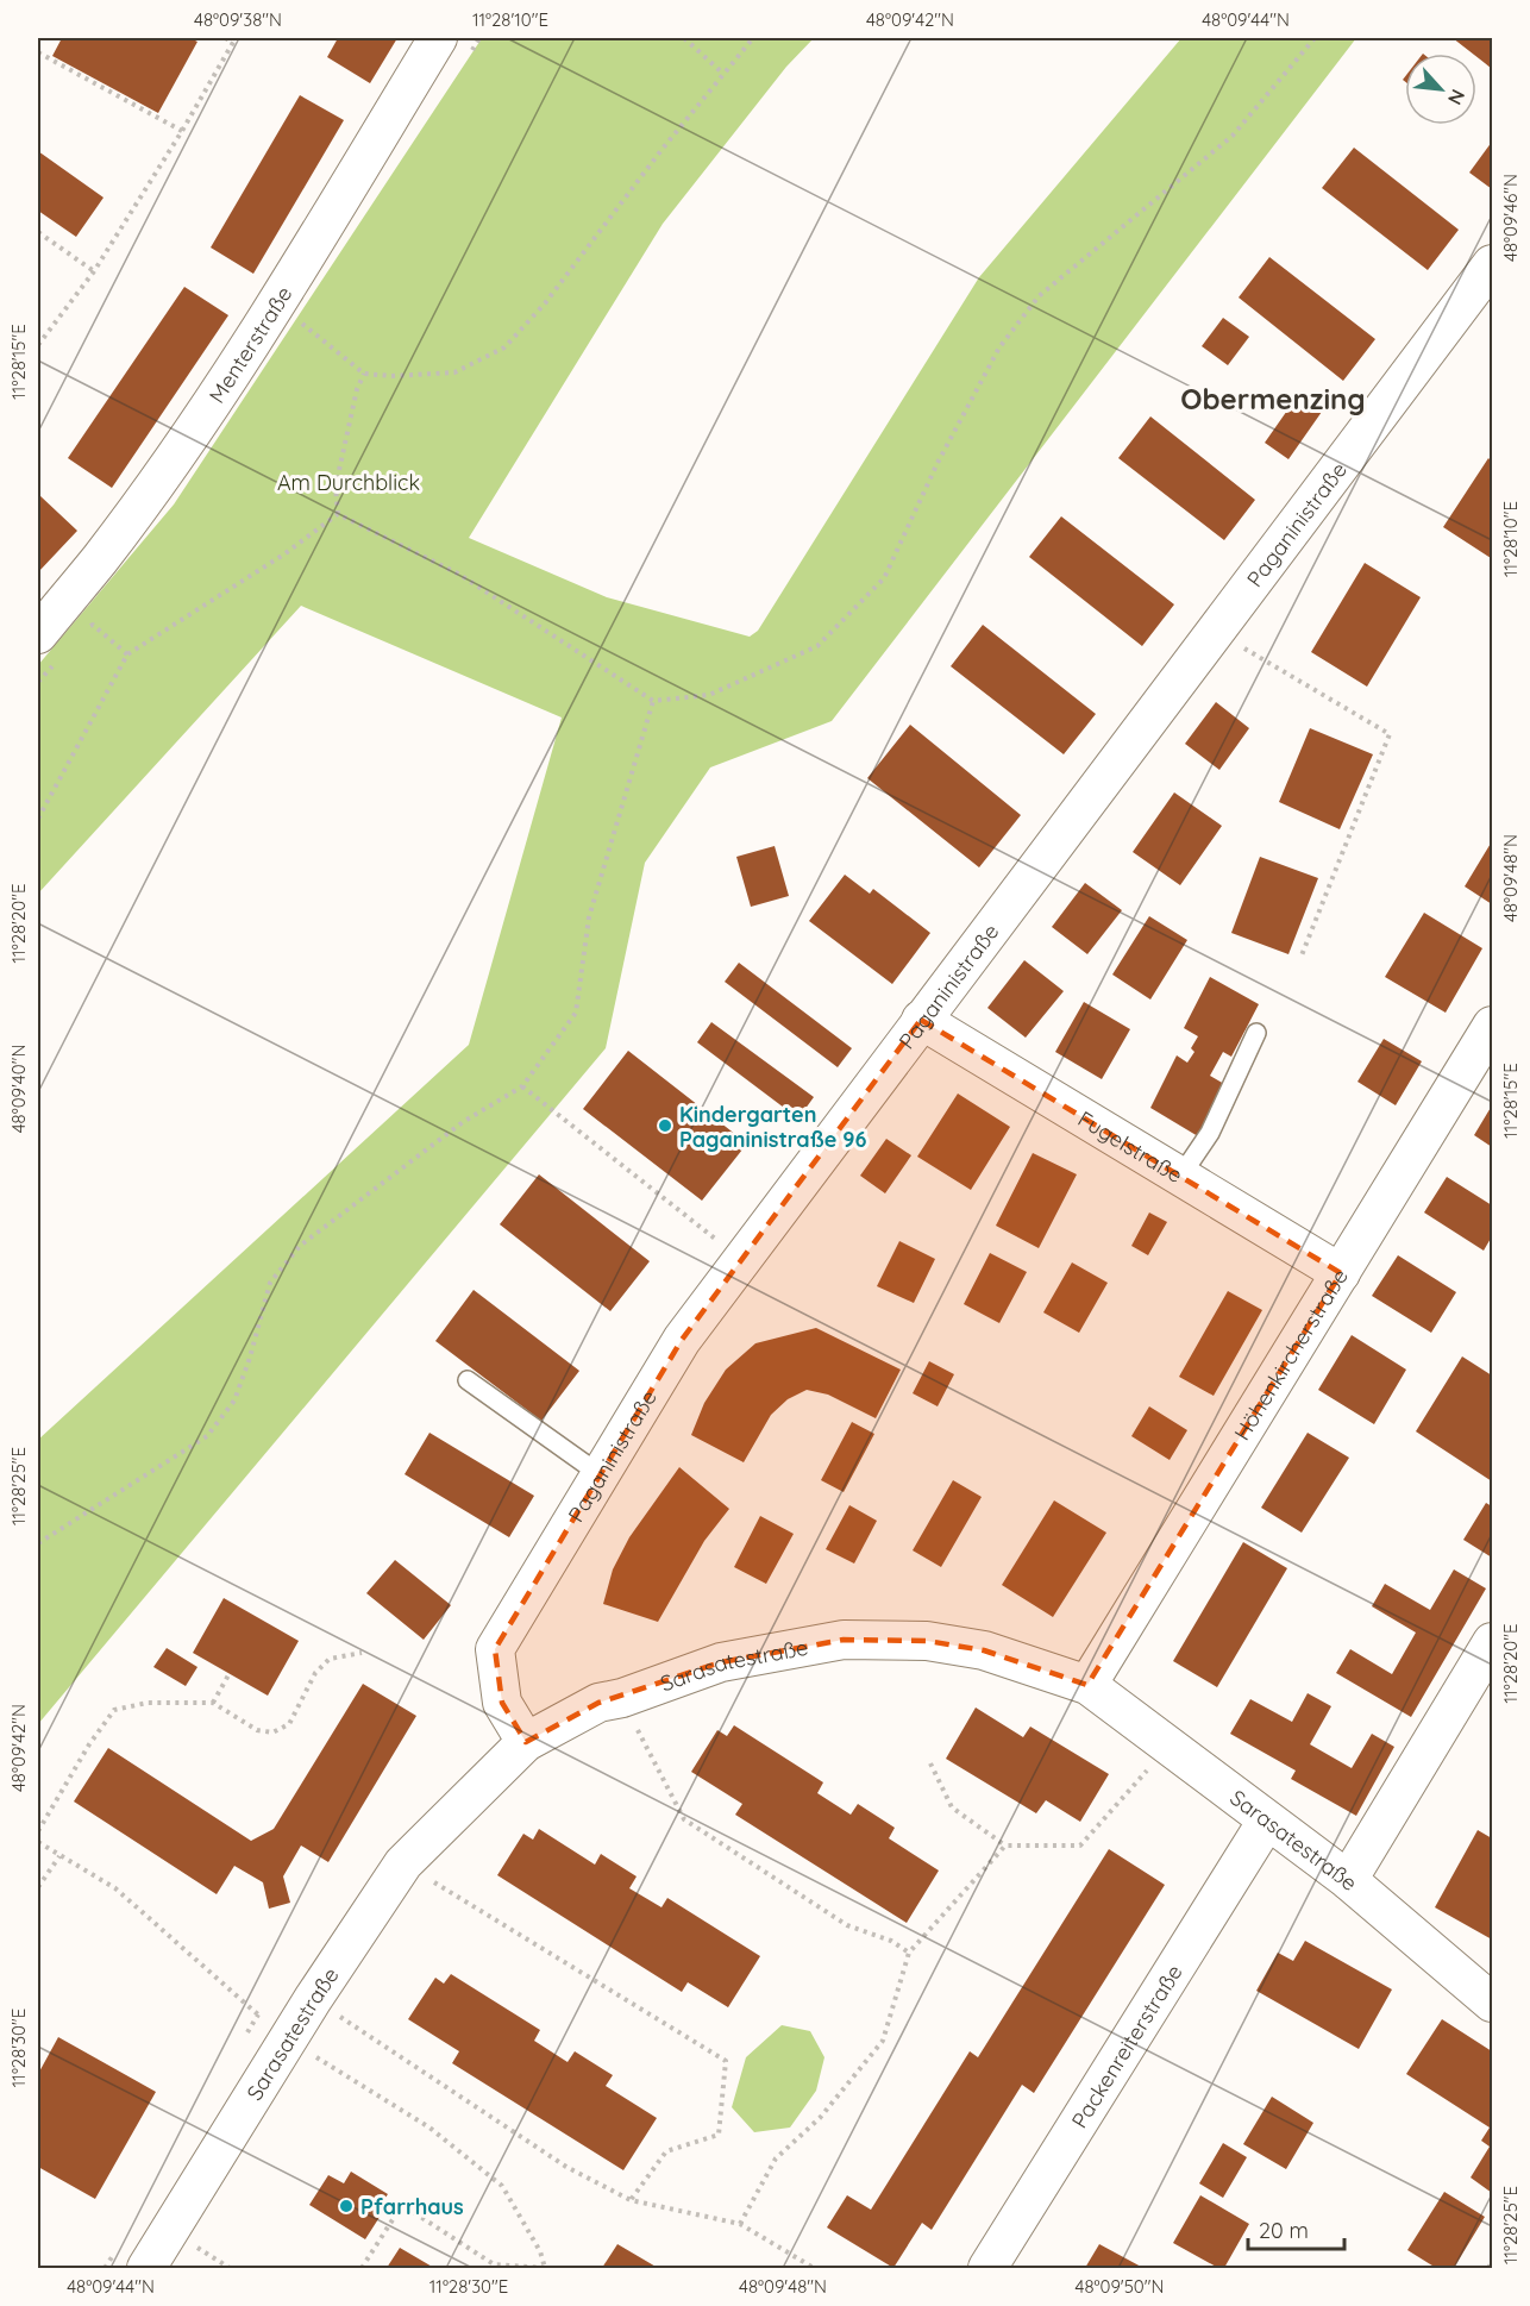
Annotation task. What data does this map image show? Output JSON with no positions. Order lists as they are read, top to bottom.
{
  "streets": {
    "street": [
      "Menterstraße",
      "Paganinistraße",
      "Fugelstraße",
      "Höhenkircherstraße",
      "Sarasatestraße",
      "Packenreiterstraße"
    ]
  },
  "crossings": [
    ["Paganinistraße", "Fugelstraße"],
    ["Paganinistraße", "Sarasatestraße"],
    ["Fugelstraße", "Höhenkircherstraße"],
    ["Höhenkircherstraße", "Sarasatestraße"],
    ["Sarasatestraße", "Packenreiterstraße"]
  ],
  "districts": ["Obermenzing"],
  "parks": ["Am Durchblick"],
  "places": ["Kindergarten Paganinistraße 96", "Pfarrhaus"],
  "scale_bar": "20 m",
  "north": "bottom right",
  "coordinates": [
    "48°09'38\"N",
    "11°28'10\"E",
    "48°09'42\"N",
    "48°09'44\"N",
    "48°09'46\"N",
    "11°28'15\"E",
    "48°09'48\"N",
    "11°28'20\"E",
    "48°09'40\"N",
    "11°28'25\"E",
    "11°28'30\"E",
    "48°09'50\"N"
  ]
}
